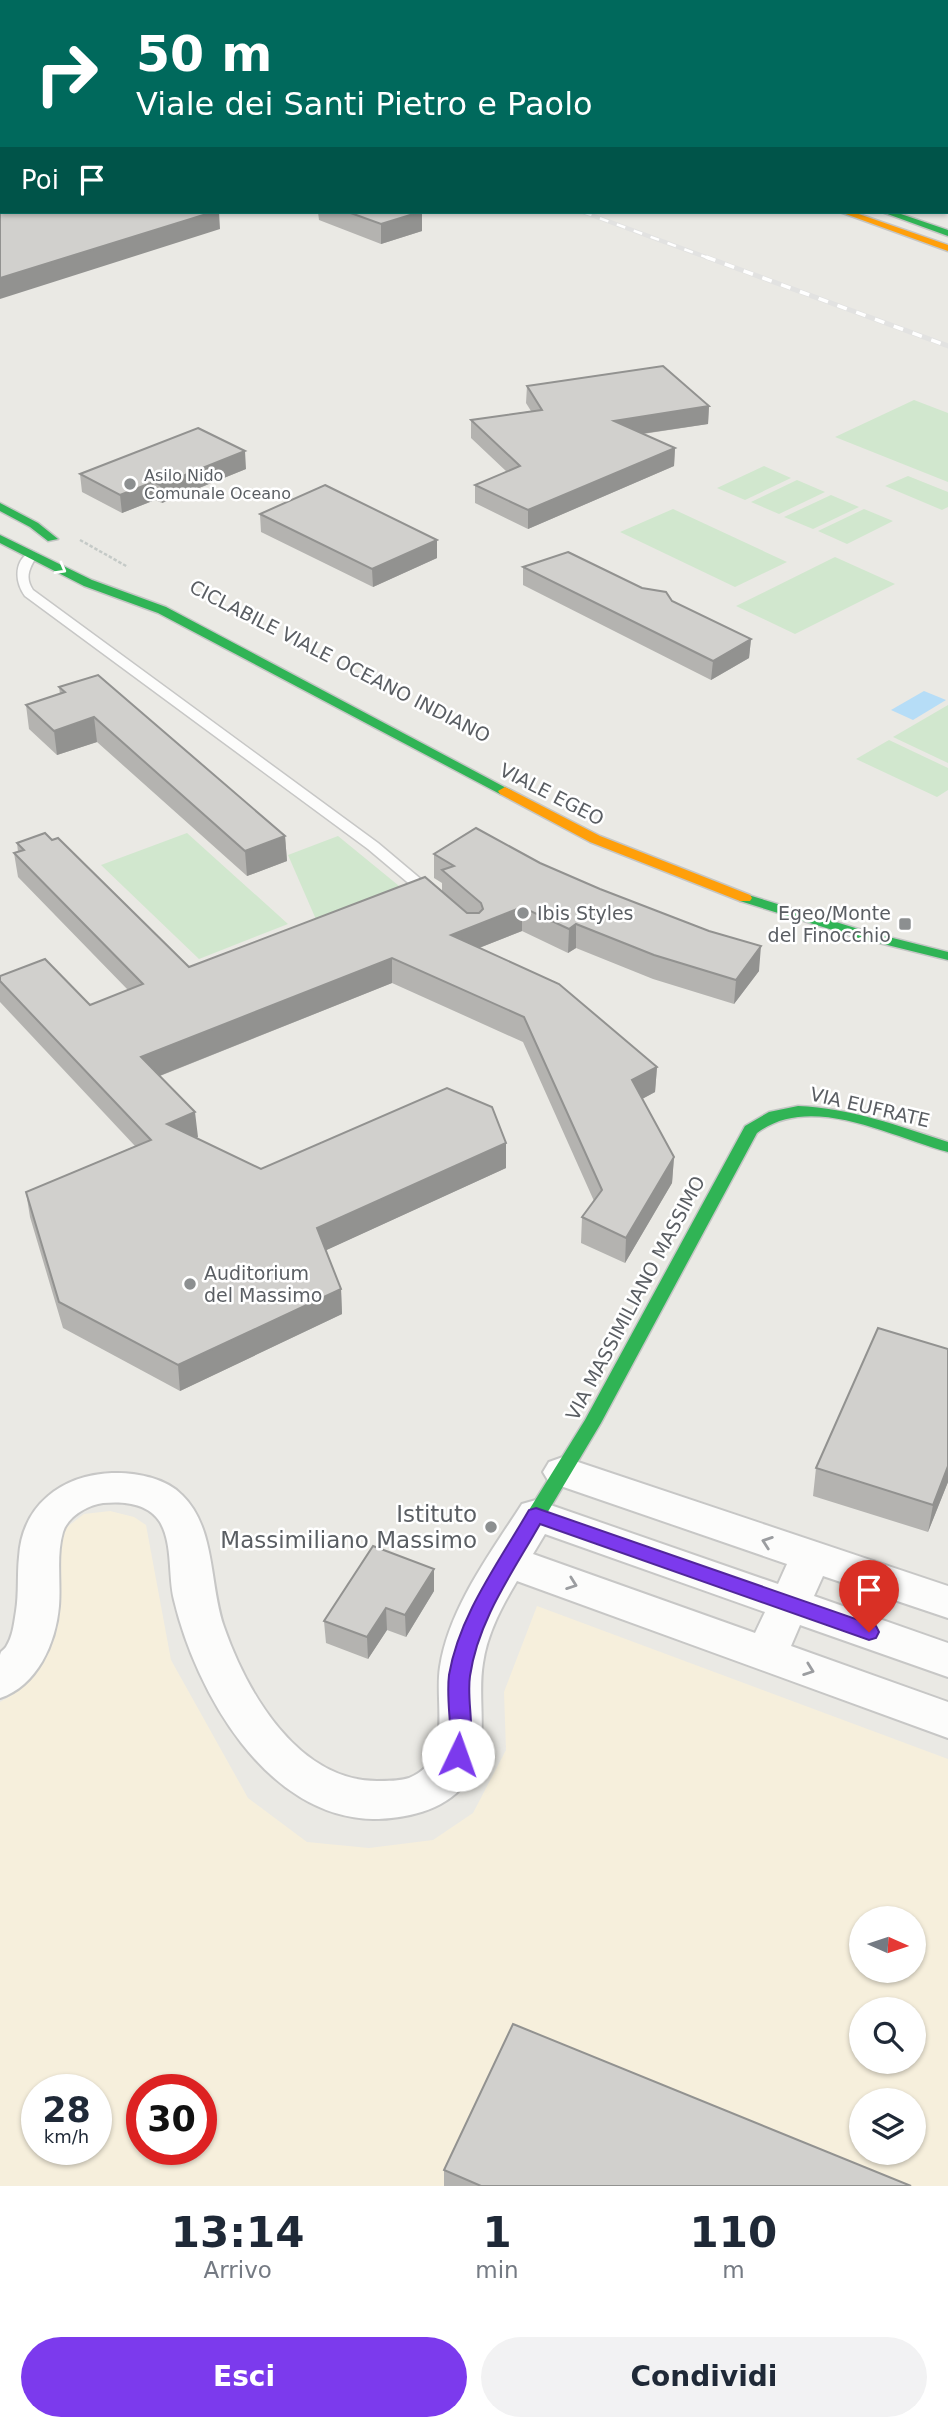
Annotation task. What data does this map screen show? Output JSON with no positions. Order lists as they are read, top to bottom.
{
  "streets": {
    "main road": ["VIALE EGEO", "VIA EUFRATE", "VIA MASSIMILIANO MASSIMO"]
  },
  "crossings": [
    ["VIA EUFRATE", "VIA MASSIMILIANO MASSIMO"]
  ],
  "places": {
    "other": [
      "Asilo Nido Comunale Oceano",
      "Ibis Styles",
      "Auditorium del Massimo",
      "Istituto Massimiliano Massimo"
    ],
    "transit": ["Egeo/Monte del Finocchio"]
  },
  "north": "right",
  "page": {
    "turn": ["50 m", "Viale dei Santi Pietro e Paolo"],
    "then": "Poi",
    "speed": "28 km/h",
    "limit": "30",
    "eta": [
      "13:14",
      "Arrivo",
      "1",
      "min",
      "110",
      "m"
    ],
    "buttons": ["Esci", "Condividi"]
  }
}
